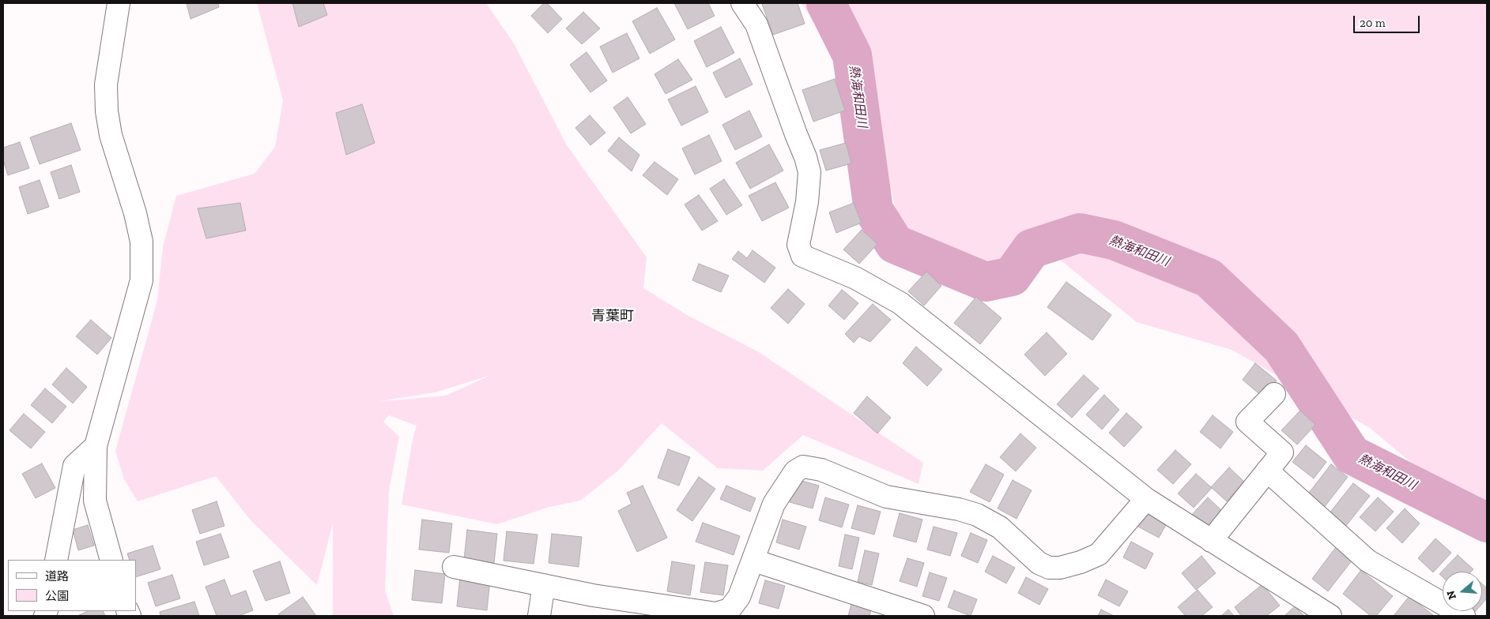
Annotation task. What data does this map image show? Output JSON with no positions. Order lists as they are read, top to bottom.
{
  "districts": ["青葉町"],
  "water": ["熱海和田川"],
  "legend": ["道路", "公園"],
  "scale_bar": "20 m",
  "north": "left"
}
